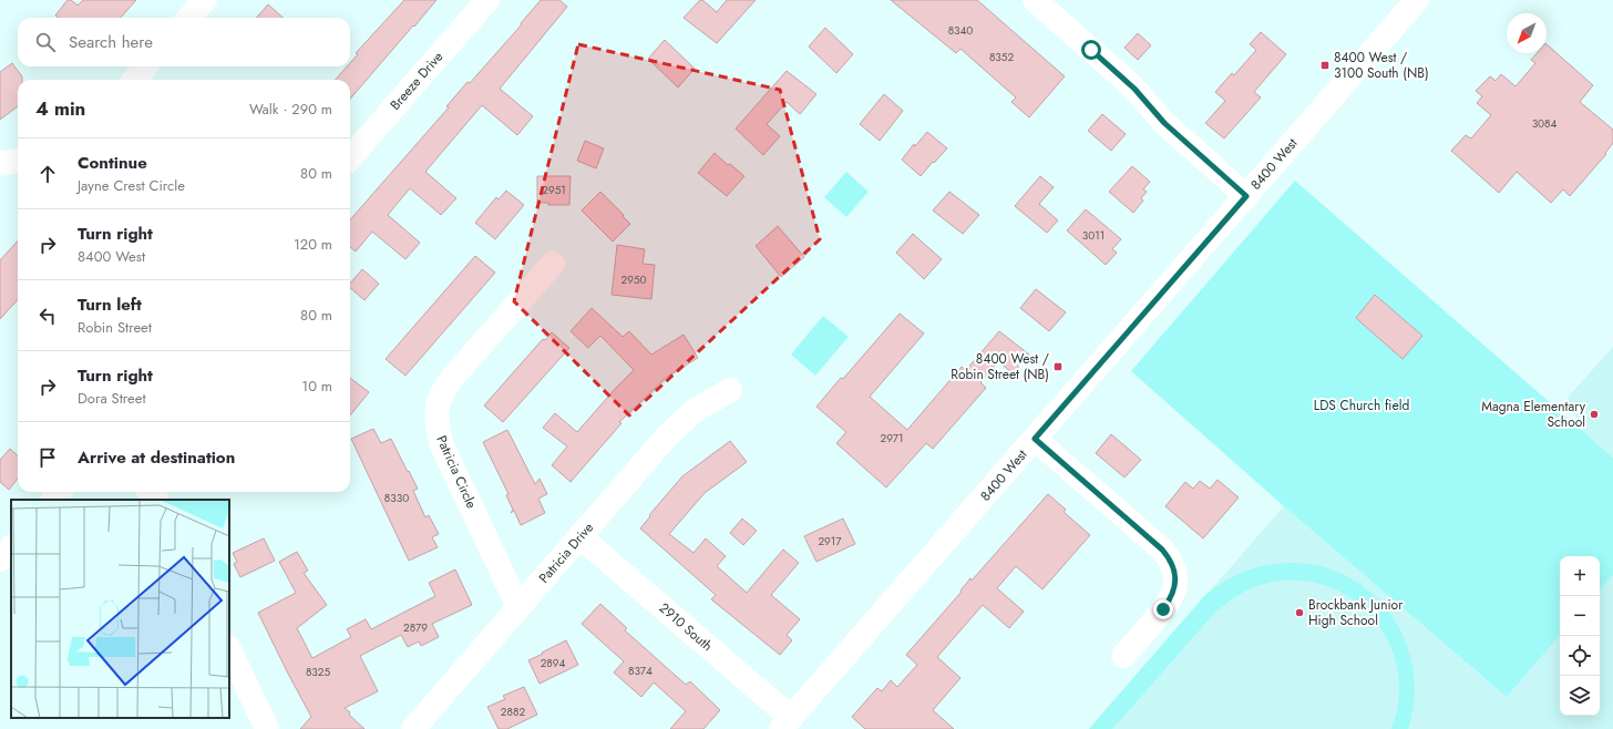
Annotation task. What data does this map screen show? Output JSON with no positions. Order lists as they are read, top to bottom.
{
  "streets": {
    "street": [
      "Breeze Drive",
      "8400 West",
      "Patricia Circle",
      "Patricia Drive",
      "2910 South"
    ]
  },
  "crossings": [
    ["8400 West", "2910 South"],
    ["Patricia Circle", "Patricia Drive"],
    ["Patricia Drive", "2910 South"]
  ],
  "parks": ["LDS Church field"],
  "places": {
    "transit": ["8400 West / 3100 South (NB)", "8400 West / Robin Street (NB)"],
    "other": ["Magna Elementary School", "Brockbank Junior High School"]
  },
  "house_numbers": [
    "8340",
    "8352",
    "3084",
    "2951",
    "3011",
    "2950",
    "2971",
    "8330",
    "2917",
    "2879",
    "2894",
    "8374",
    "8325",
    "2882"
  ],
  "north": "bottom left",
  "page": {
    "search": "Search here",
    "heading": ["4 min", "Walk · 290 m"],
    "list": [
      ["Continue", "Jayne Crest Circle", "80 m"],
      ["Turn right", "8400 West", "120 m"],
      ["Turn left", "Robin Street", "80 m"],
      ["Turn right", "Dora Street", "10 m"],
      "Arrive at destination"
    ],
    "map_buttons": ["+", "−"]
  }
}
